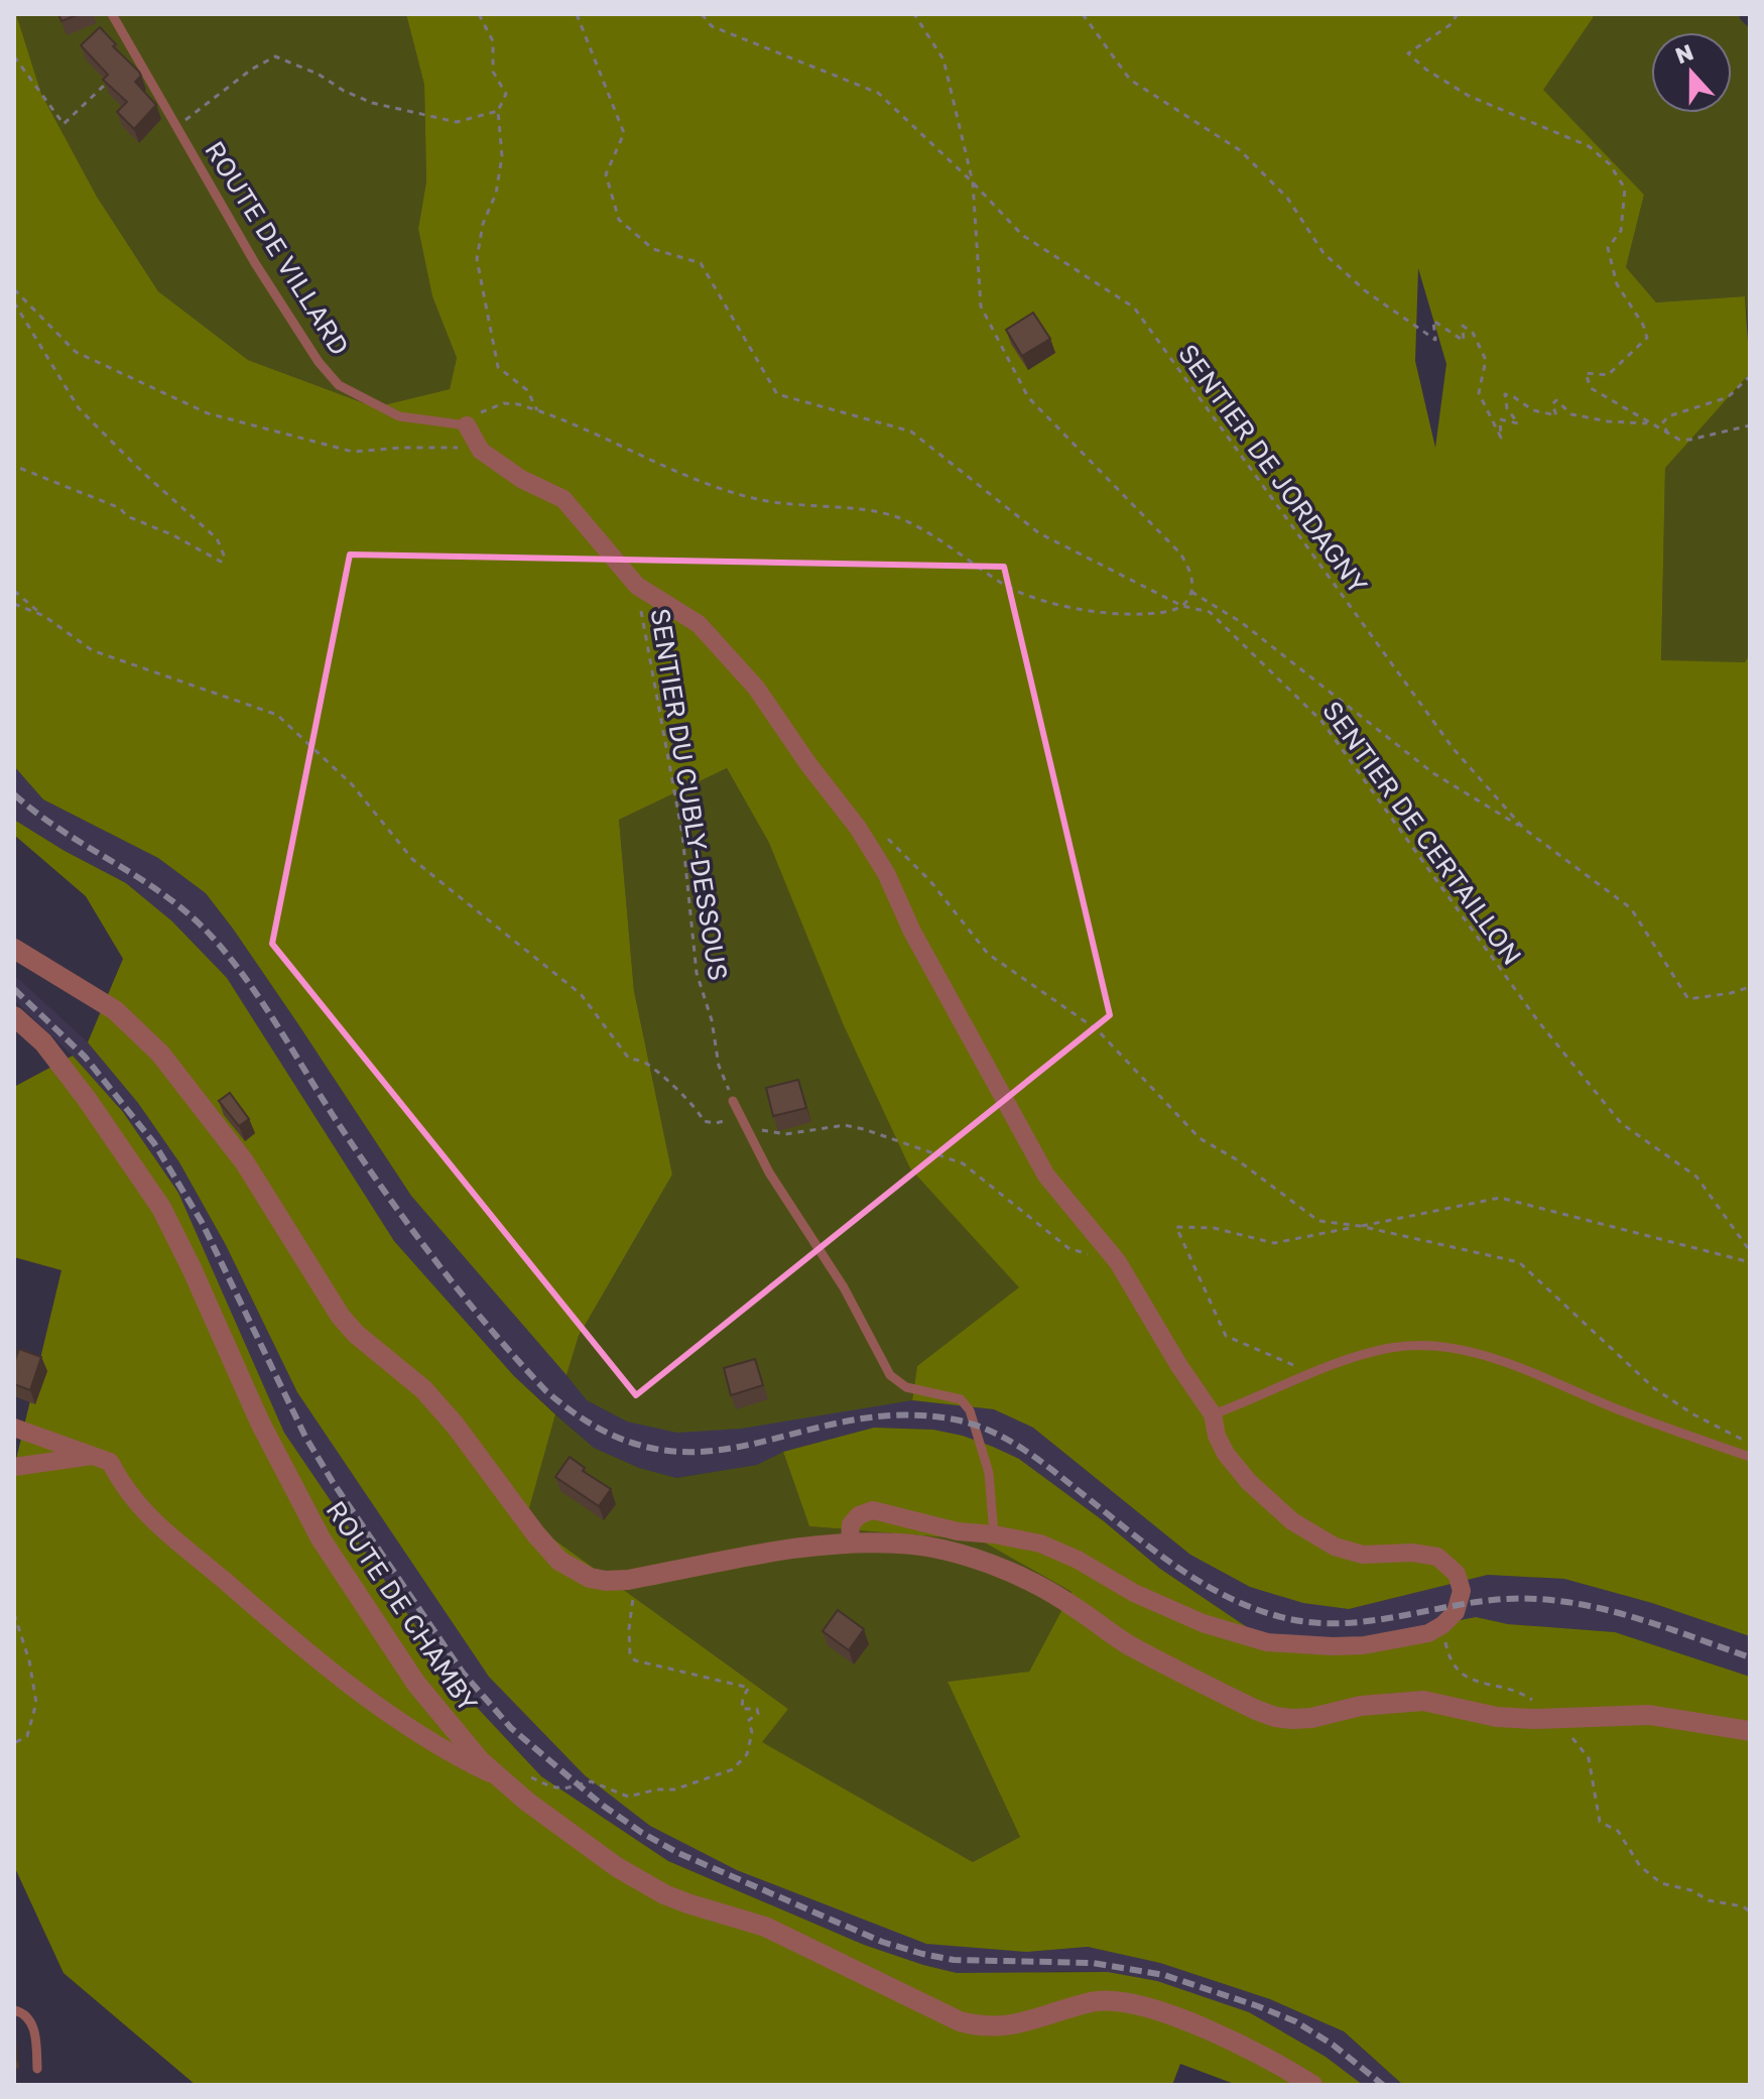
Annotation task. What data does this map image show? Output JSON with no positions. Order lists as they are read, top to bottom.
{
  "streets": {
    "street": ["ROUTE DE CHAMBY"],
    "lane": ["ROUTE DE VILLARD"],
    "path": ["SENTIER DE JORDAGNY", "SENTIER DU CUBLY-DESSOUS", "SENTIER DE CERTAILLON"]
  },
  "north": "top"
}
